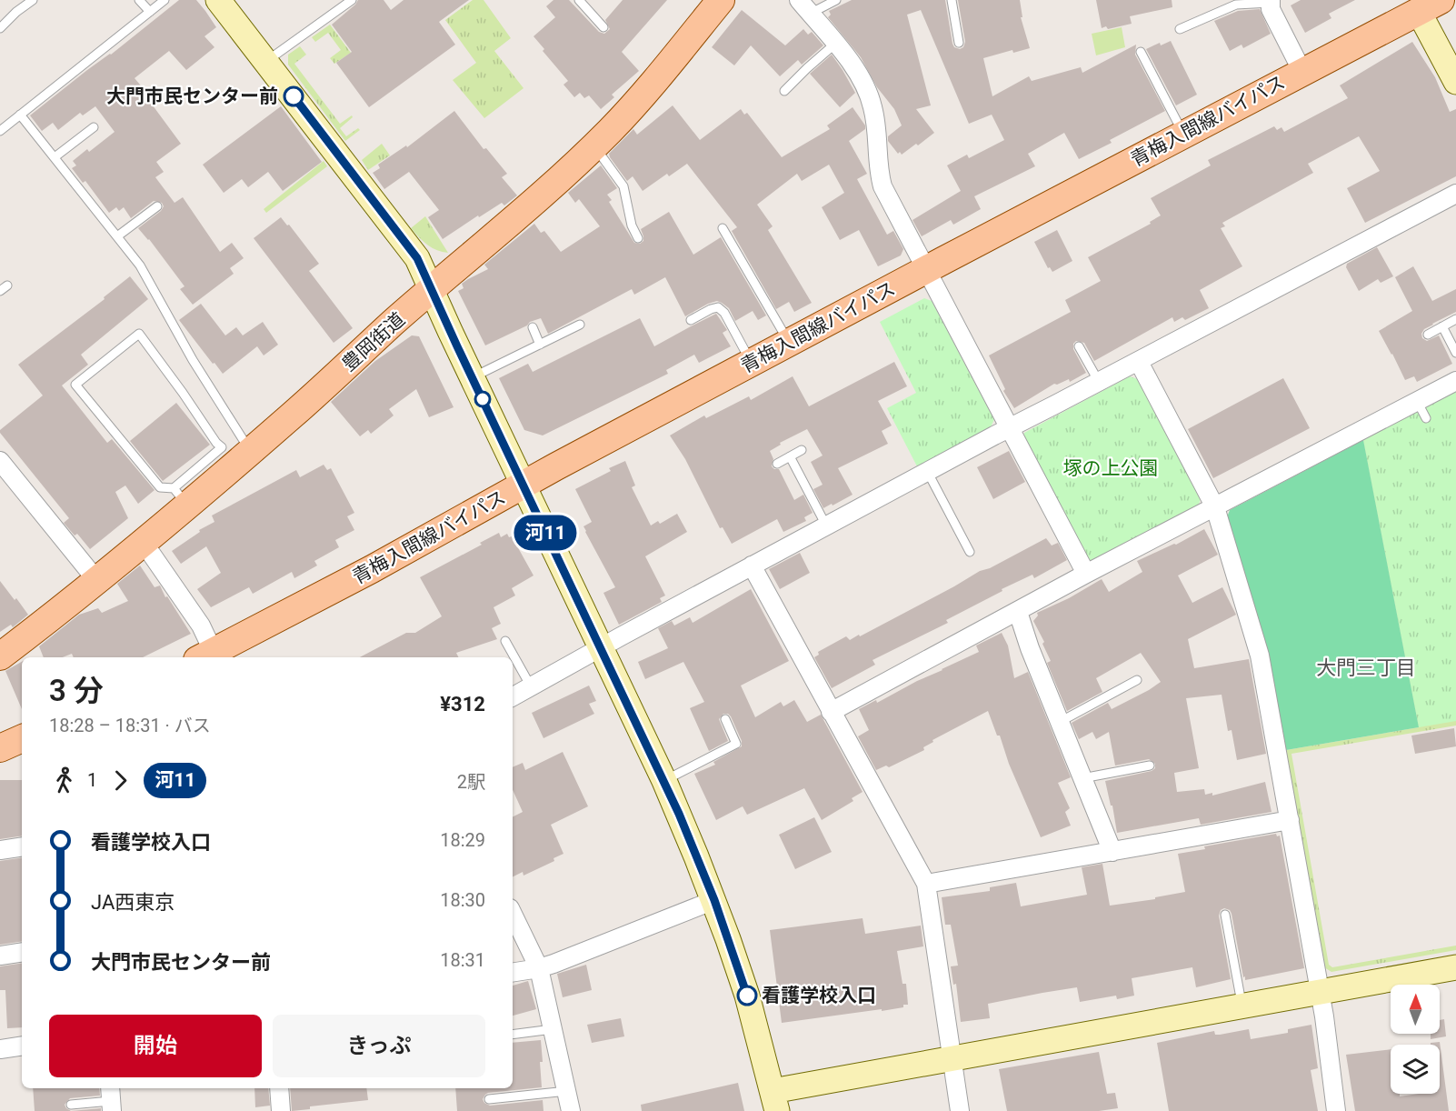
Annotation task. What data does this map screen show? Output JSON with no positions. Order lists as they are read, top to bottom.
{
  "streets": {
    "main road": ["青梅入間線バイパス", "豊岡街道"]
  },
  "districts": ["大門三丁目"],
  "parks": ["塚の上公園"],
  "places": ["大門市民センター前", "看護学校入口"],
  "lines": ["bus line 河11"],
  "north": "top",
  "page": {
    "on_map": "河11",
    "heading": ["3 分", "18:28 – 18:31 · バス", "¥312"],
    "legs": ["1", "河11", "2駅"],
    "list": [
      {
        "name": "看護学校入口",
        "value": "18:29"
      },
      {
        "name": "JA西東京",
        "value": "18:30"
      },
      {
        "name": "大門市民センター前",
        "value": "18:31"
      }
    ],
    "buttons": ["開始", "きっぷ"]
  }
}
